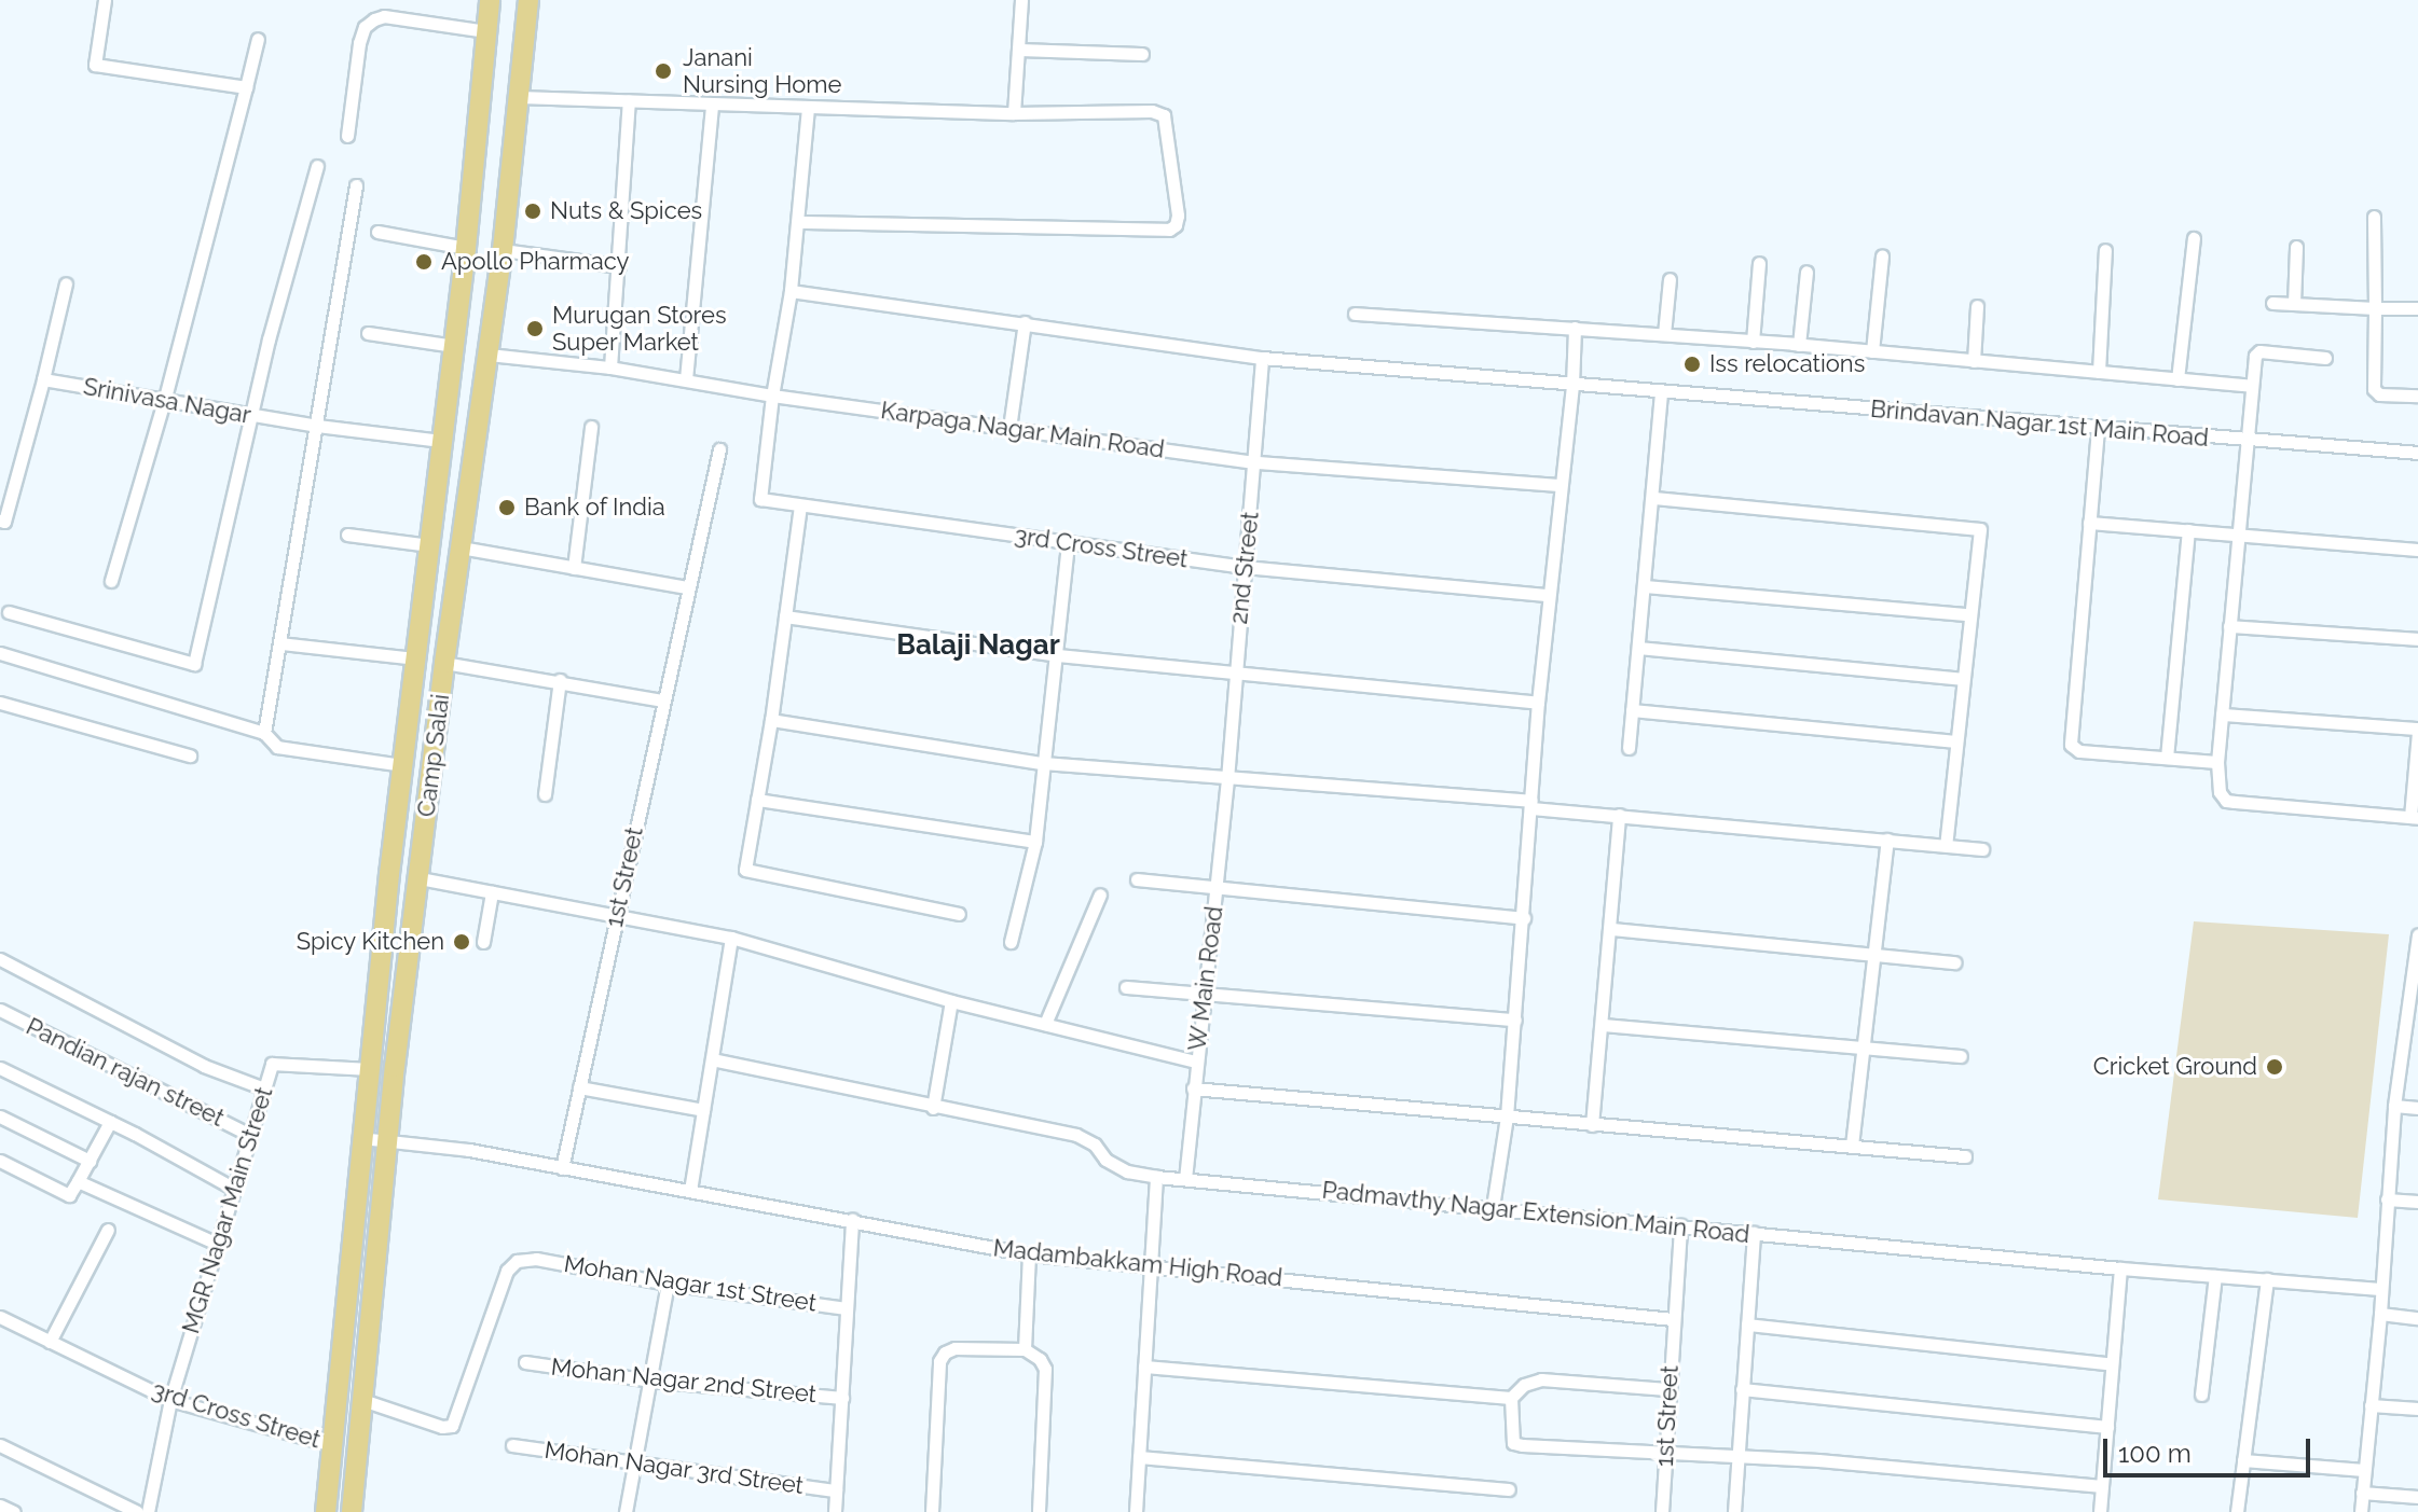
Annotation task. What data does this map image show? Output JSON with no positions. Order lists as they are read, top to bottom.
{
  "streets": {
    "main road": ["Camp Salai"],
    "street": [
      "Srinivasa Nagar",
      "Brindavan Nagar 1st Main Road",
      "Karpaga Nagar Main Road",
      "3rd Cross Street",
      "2nd Street",
      "1st Street",
      "W Main Road",
      "Pandian rajan street",
      "MGR Nagar Main Street",
      "Padmavthy Nagar Extension Main Road",
      "Madambakkam High Road",
      "Mohan Nagar 1st Street",
      "Mohan Nagar 2nd Street",
      "Mohan Nagar 3rd Street"
    ]
  },
  "crossings": [
    ["Srinivasa Nagar", "Camp Salai"],
    ["Brindavan Nagar 1st Main Road", "2nd Street"],
    ["Karpaga Nagar Main Road", "3rd Cross Street"],
    ["Karpaga Nagar Main Road", "2nd Street"],
    ["Karpaga Nagar Main Road", "Camp Salai"],
    ["3rd Cross Street", "2nd Street"],
    ["3rd Cross Street", "Camp Salai"],
    ["3rd Cross Street", "MGR Nagar Main Street"],
    ["2nd Street", "W Main Road"],
    ["Camp Salai", "MGR Nagar Main Street"],
    ["Camp Salai", "Madambakkam High Road"],
    ["Camp Salai", "Mohan Nagar 1st Street"],
    ["1st Street", "Madambakkam High Road"],
    ["W Main Road", "Padmavthy Nagar Extension Main Road"],
    ["Pandian rajan street", "MGR Nagar Main Street"]
  ],
  "districts": ["Balaji Nagar"],
  "places": [
    "Janani Nursing Home",
    "Nuts & Spices",
    "Apollo Pharmacy",
    "Murugan Stores Super Market",
    "Iss relocations",
    "Bank of India",
    "Spicy Kitchen",
    "Cricket Ground"
  ],
  "scale_bar": "100 m"
}
